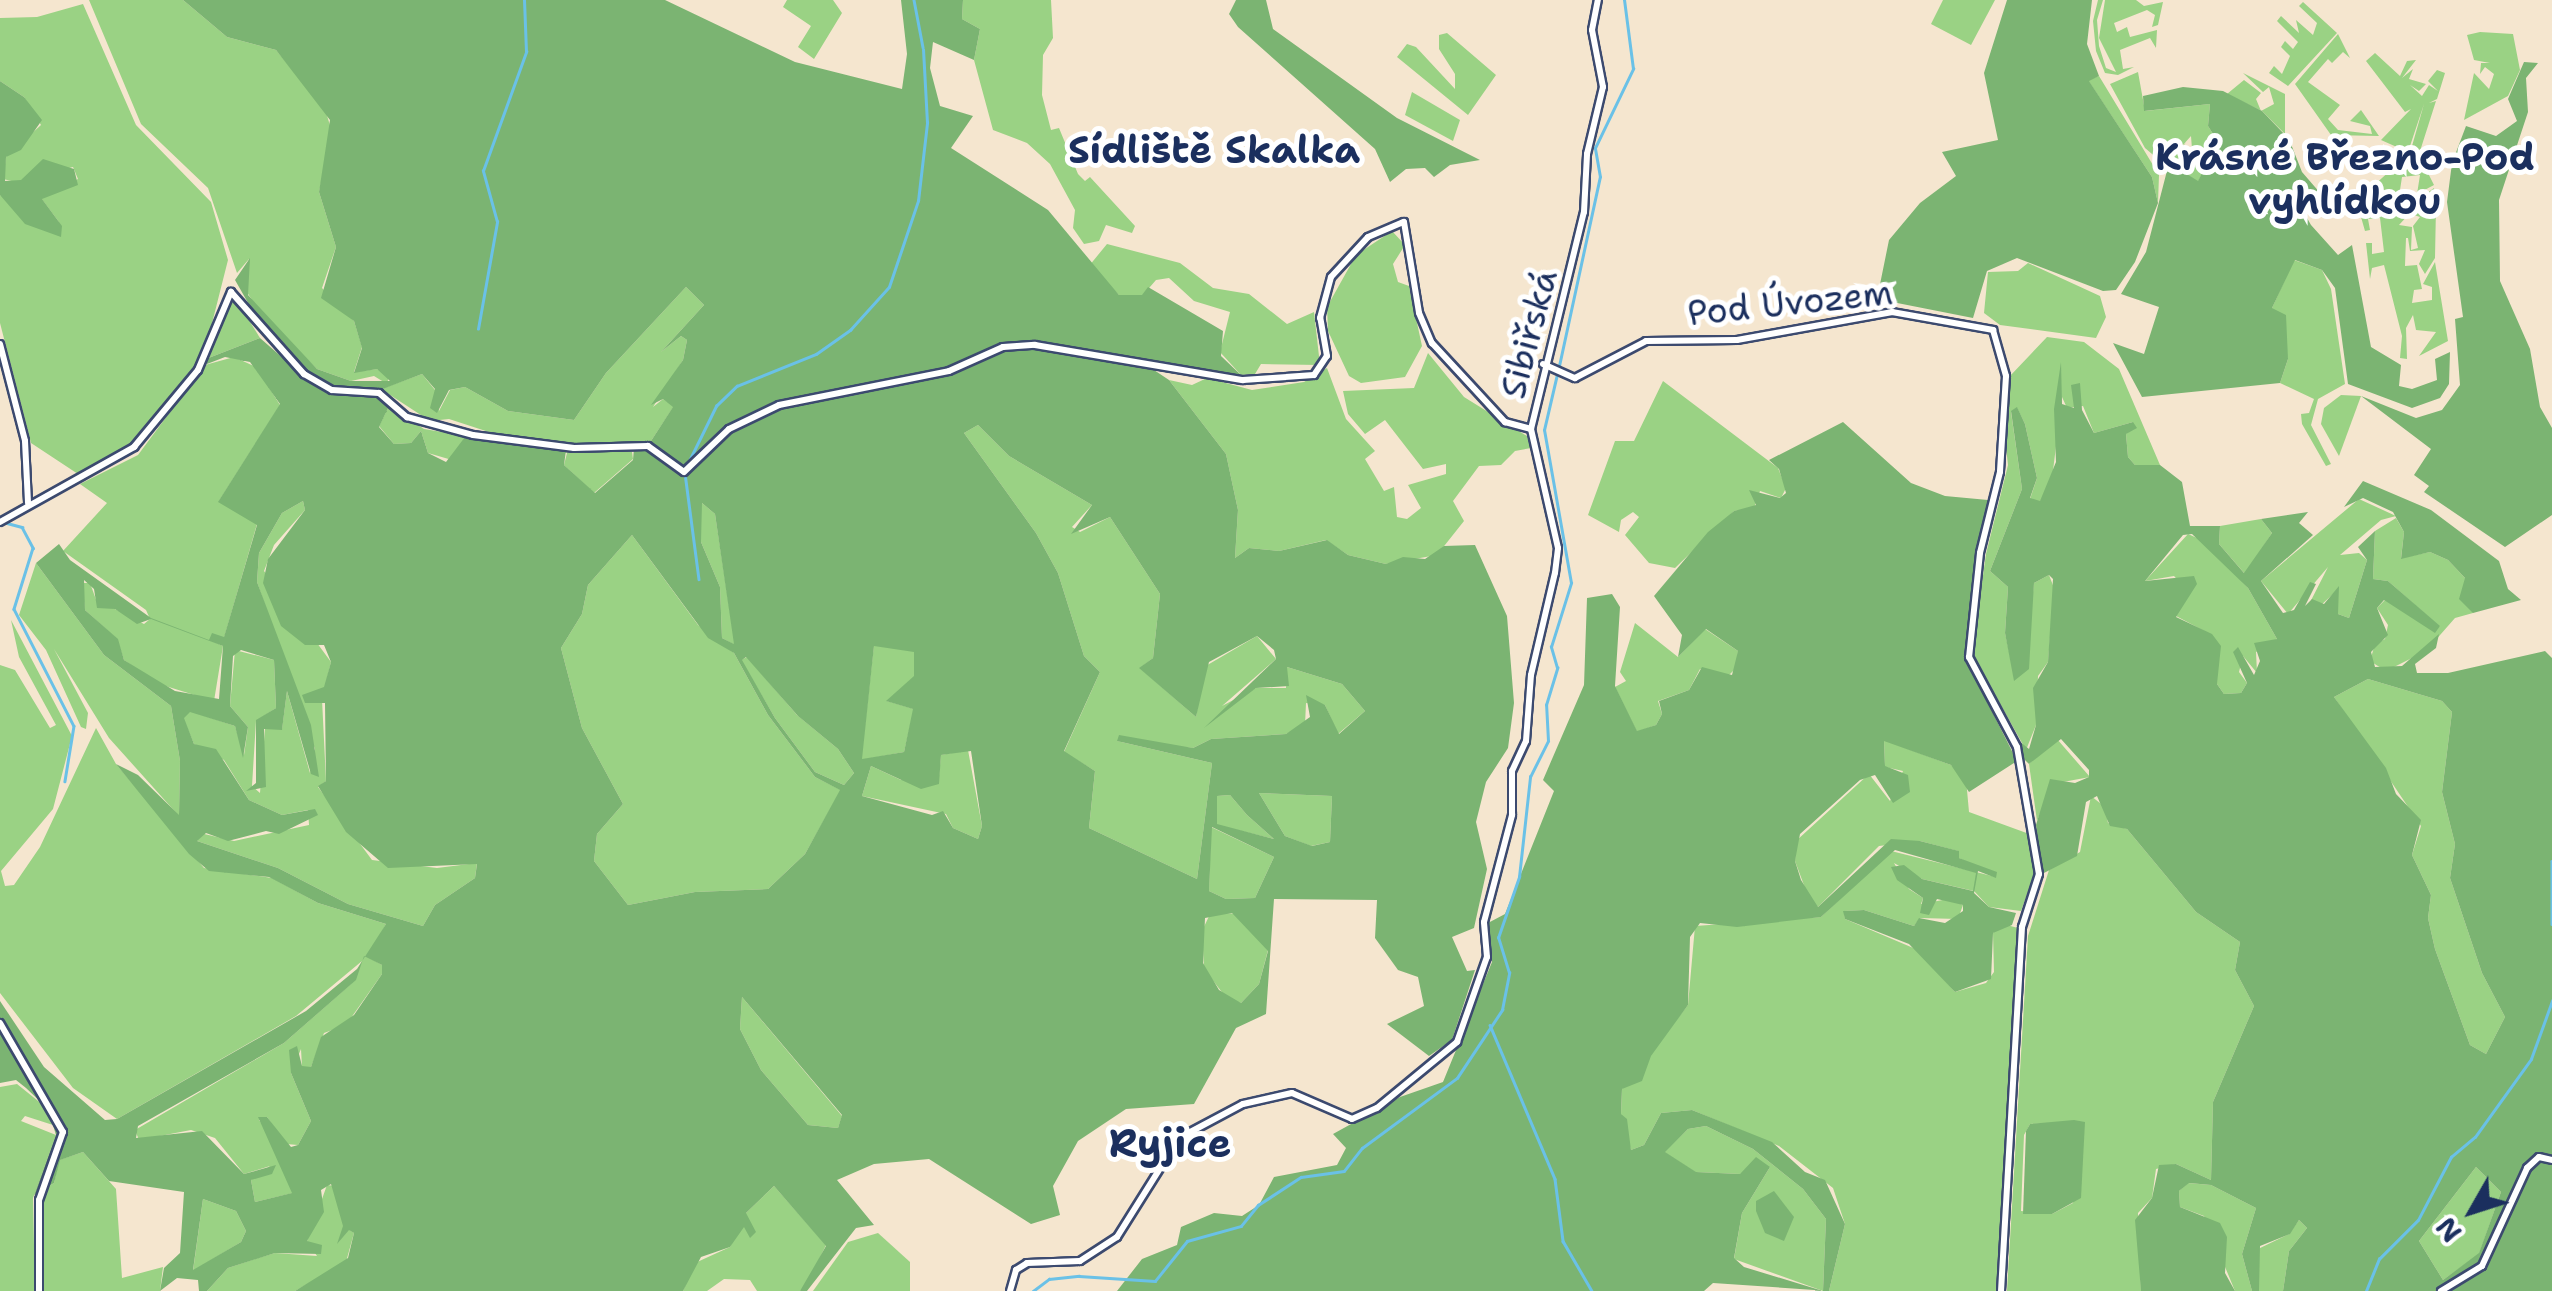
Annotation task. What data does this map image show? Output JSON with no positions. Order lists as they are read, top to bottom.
{
  "streets": {
    "street": ["Pod Úvozem", "Sibiřská"]
  },
  "crossings": [
    ["Pod Úvozem", "Sibiřská"]
  ],
  "districts": ["Sídliště Skalka", "Krásné Březno-Pod vyhlídkou", "Ryjice"],
  "north": "bottom left"
}
